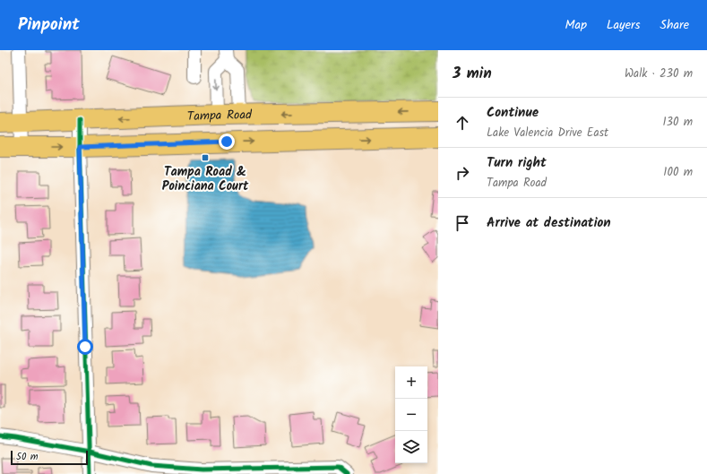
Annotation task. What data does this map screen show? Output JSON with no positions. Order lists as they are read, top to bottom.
{
  "streets": {
    "main road": ["Tampa Road"]
  },
  "places": {
    "transit": ["Tampa Road & Poinciana Court"]
  },
  "scale_bar": "50 m",
  "page": {
    "header": "Pinpoint",
    "nav": ["Map", "Layers", "Share"],
    "heading": ["3 min", "Walk · 230 m"],
    "list": [
      ["Continue", "Lake Valencia Drive East", "130 m"],
      ["Turn right", "Tampa Road", "100 m"],
      "Arrive at destination"
    ],
    "map_buttons": ["+", "−"],
    "scale": "50 m"
  }
}
